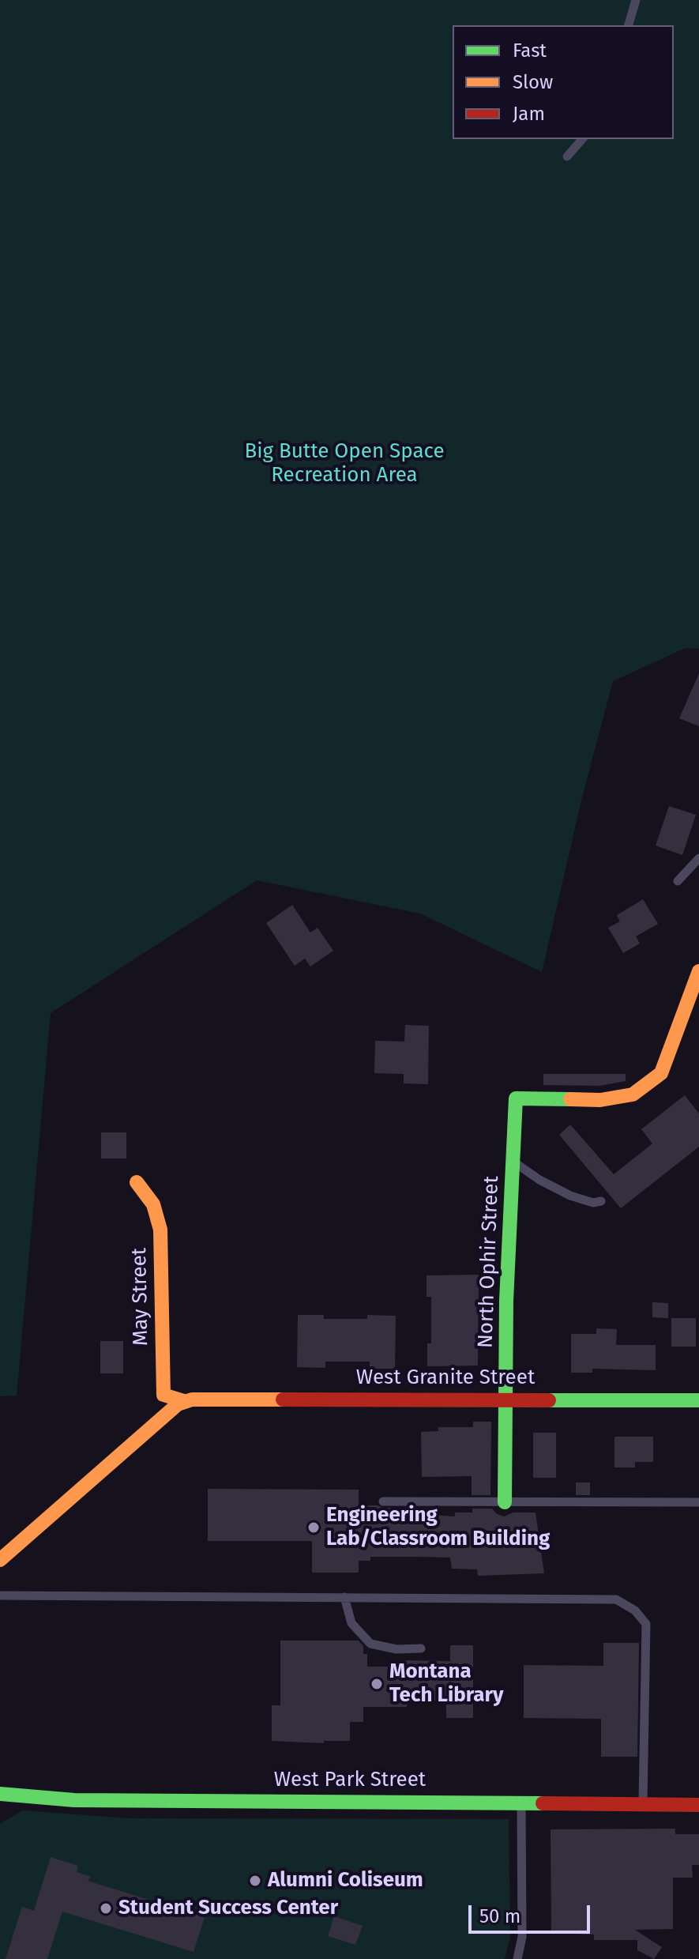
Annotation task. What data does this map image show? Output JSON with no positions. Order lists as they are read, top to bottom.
{
  "streets": {
    "street": [
      "North Ophir Street",
      "May Street",
      "West Granite Street",
      "West Park Street"
    ]
  },
  "crossings": [
    ["North Ophir Street", "West Granite Street"],
    ["May Street", "West Granite Street"]
  ],
  "parks": ["Big Butte Open Space Recreation Area"],
  "places": [
    "Engineering Lab/Classroom Building",
    "Montana Tech Library",
    "Alumni Coliseum",
    "Student Success Center"
  ],
  "legend": ["Fast", "Slow", "Jam"],
  "scale_bar": "50 m"
}
